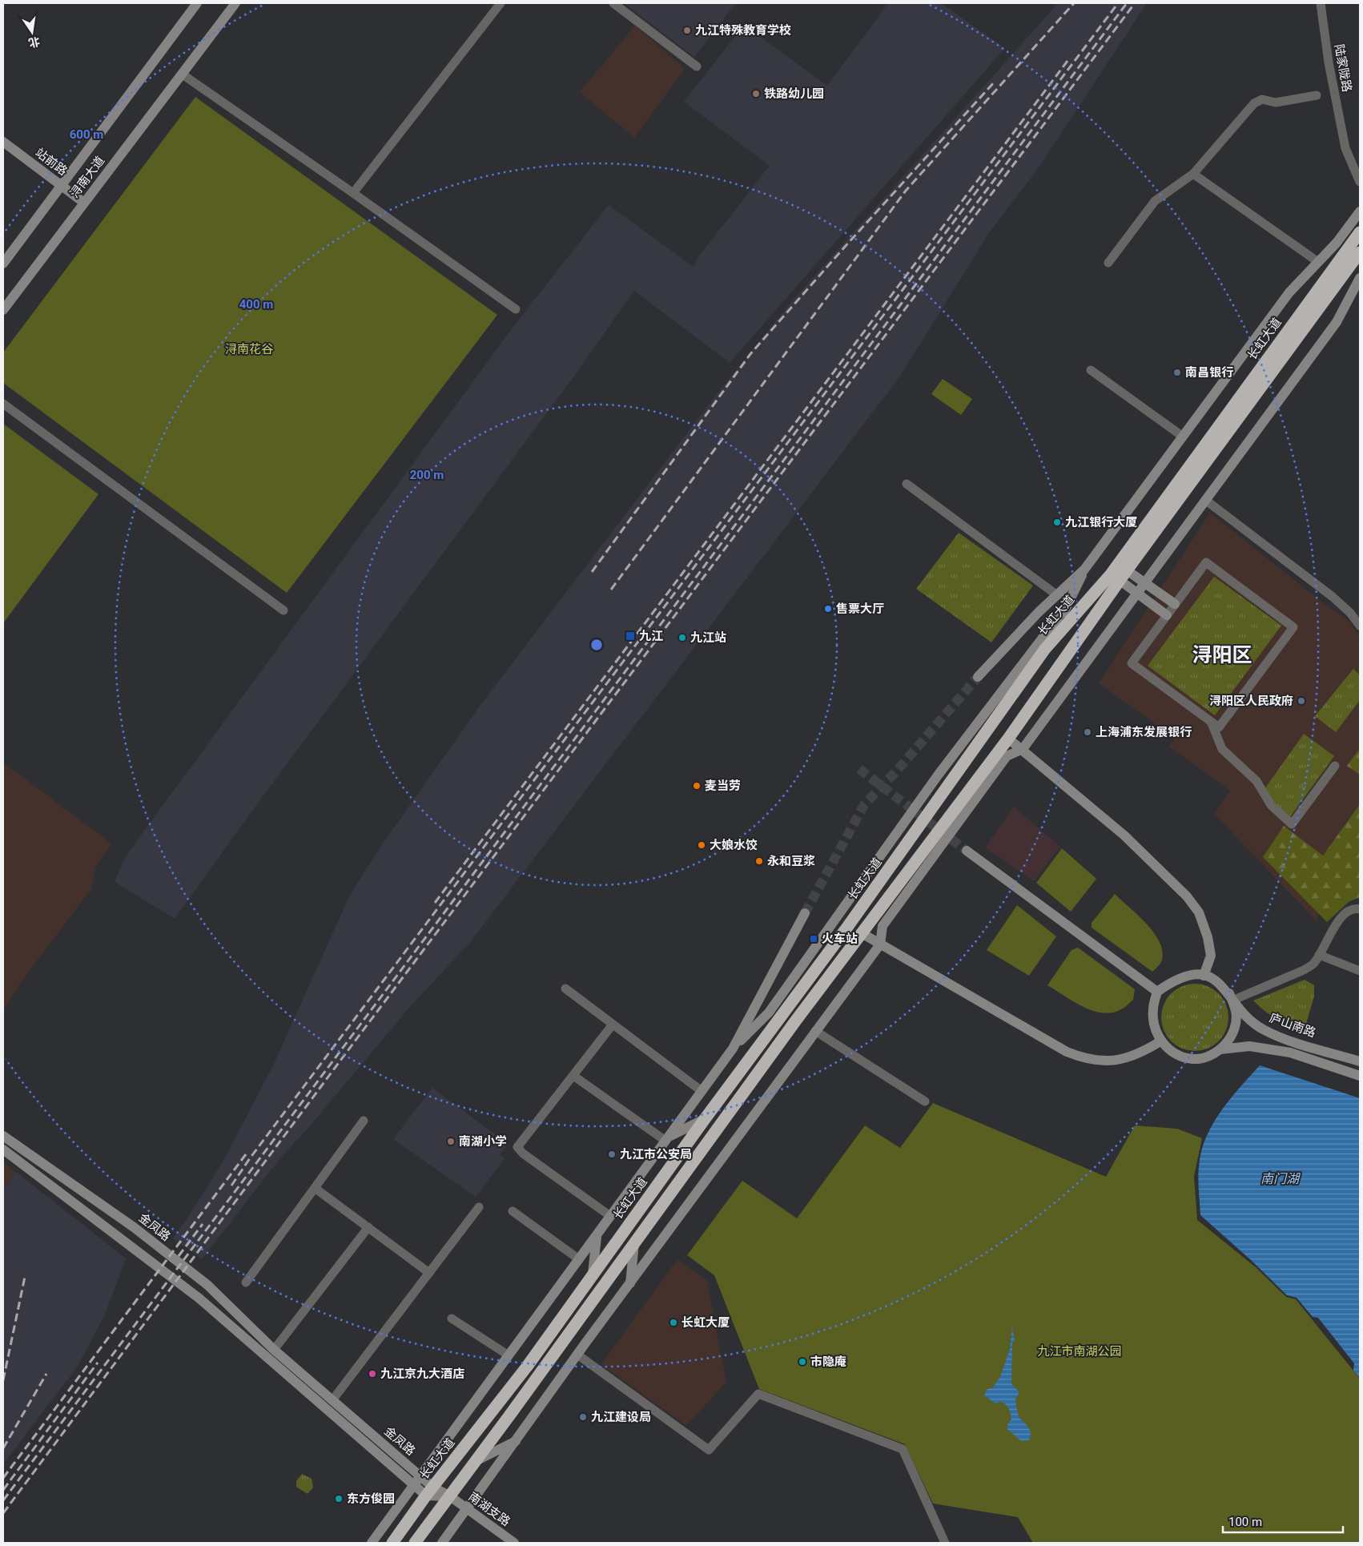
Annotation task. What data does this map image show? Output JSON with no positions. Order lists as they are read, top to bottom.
{
  "streets": {
    "highway": ["长虹大道"],
    "street": [
      "陆家陇路",
      "站前路",
      "浔南大道",
      "庐山南路",
      "金凤路",
      "南湖支路"
    ]
  },
  "crossings": [
    ["站前路", "浔南大道"],
    ["长虹大道", "金凤路"],
    ["长虹大道", "南湖支路"],
    ["金凤路", "南湖支路"]
  ],
  "districts": ["浔阳区"],
  "water": ["南门湖"],
  "parks": ["浔南花谷", "九江市南湖公园"],
  "places": {
    "other": [
      "九江特殊教育学校",
      "铁路幼儿园",
      "南昌银行",
      "九江银行大厦",
      "售票大厅",
      "九江站",
      "浔阳区人民政府",
      "上海浦东发展银行",
      "麦当劳",
      "大娘水饺",
      "永和豆浆",
      "南湖小学",
      "九江市公安局",
      "长虹大厦",
      "市隐庵",
      "九江京九大酒店",
      "九江建设局",
      "东方俊园"
    ],
    "transit": ["九江", "火车站"]
  },
  "scale_bar": "100 m",
  "north": "bottom",
  "rings": ["600 m", "400 m", "200 m"]
}
